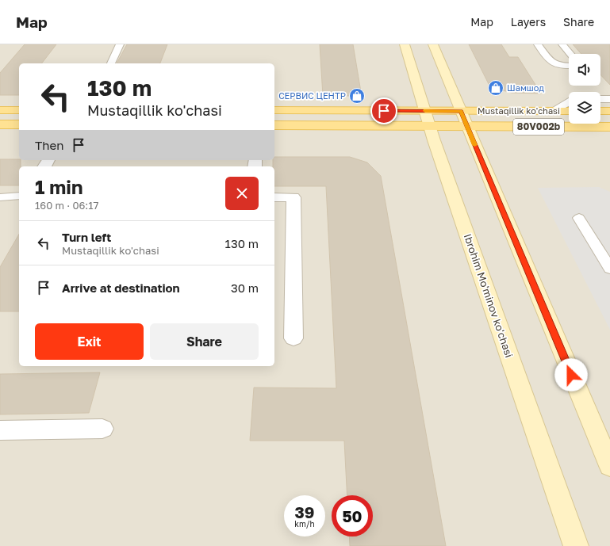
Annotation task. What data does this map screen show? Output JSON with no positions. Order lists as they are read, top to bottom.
{
  "streets": {
    "main road": ["Mustaqillik ko'chasi", "80V002b", "Ibrohim Mo'minov ko'chasi"]
  },
  "crossings": [
    ["Mustaqillik ko'chasi", "Ibrohim Mo'minov ko'chasi"]
  ],
  "places": {
    "shop": ["Шамшод", "СЕРВИС ЦЕНТР"]
  },
  "page": {
    "header": "Map",
    "nav": ["Map", "Layers", "Share"],
    "turn": ["130 m", "Mustaqillik ko'chasi"],
    "then": "Then",
    "heading": ["1 min", "160 m · 06:17"],
    "list": [
      {
        "name": "Turn left",
        "note": "Mustaqillik ko'chasi",
        "value": "130 m"
      },
      {
        "name": "Arrive at destination",
        "value": "30 m"
      }
    ],
    "buttons": ["Exit", "Share"],
    "speed": "39 km/h",
    "limit": "50"
  }
}
